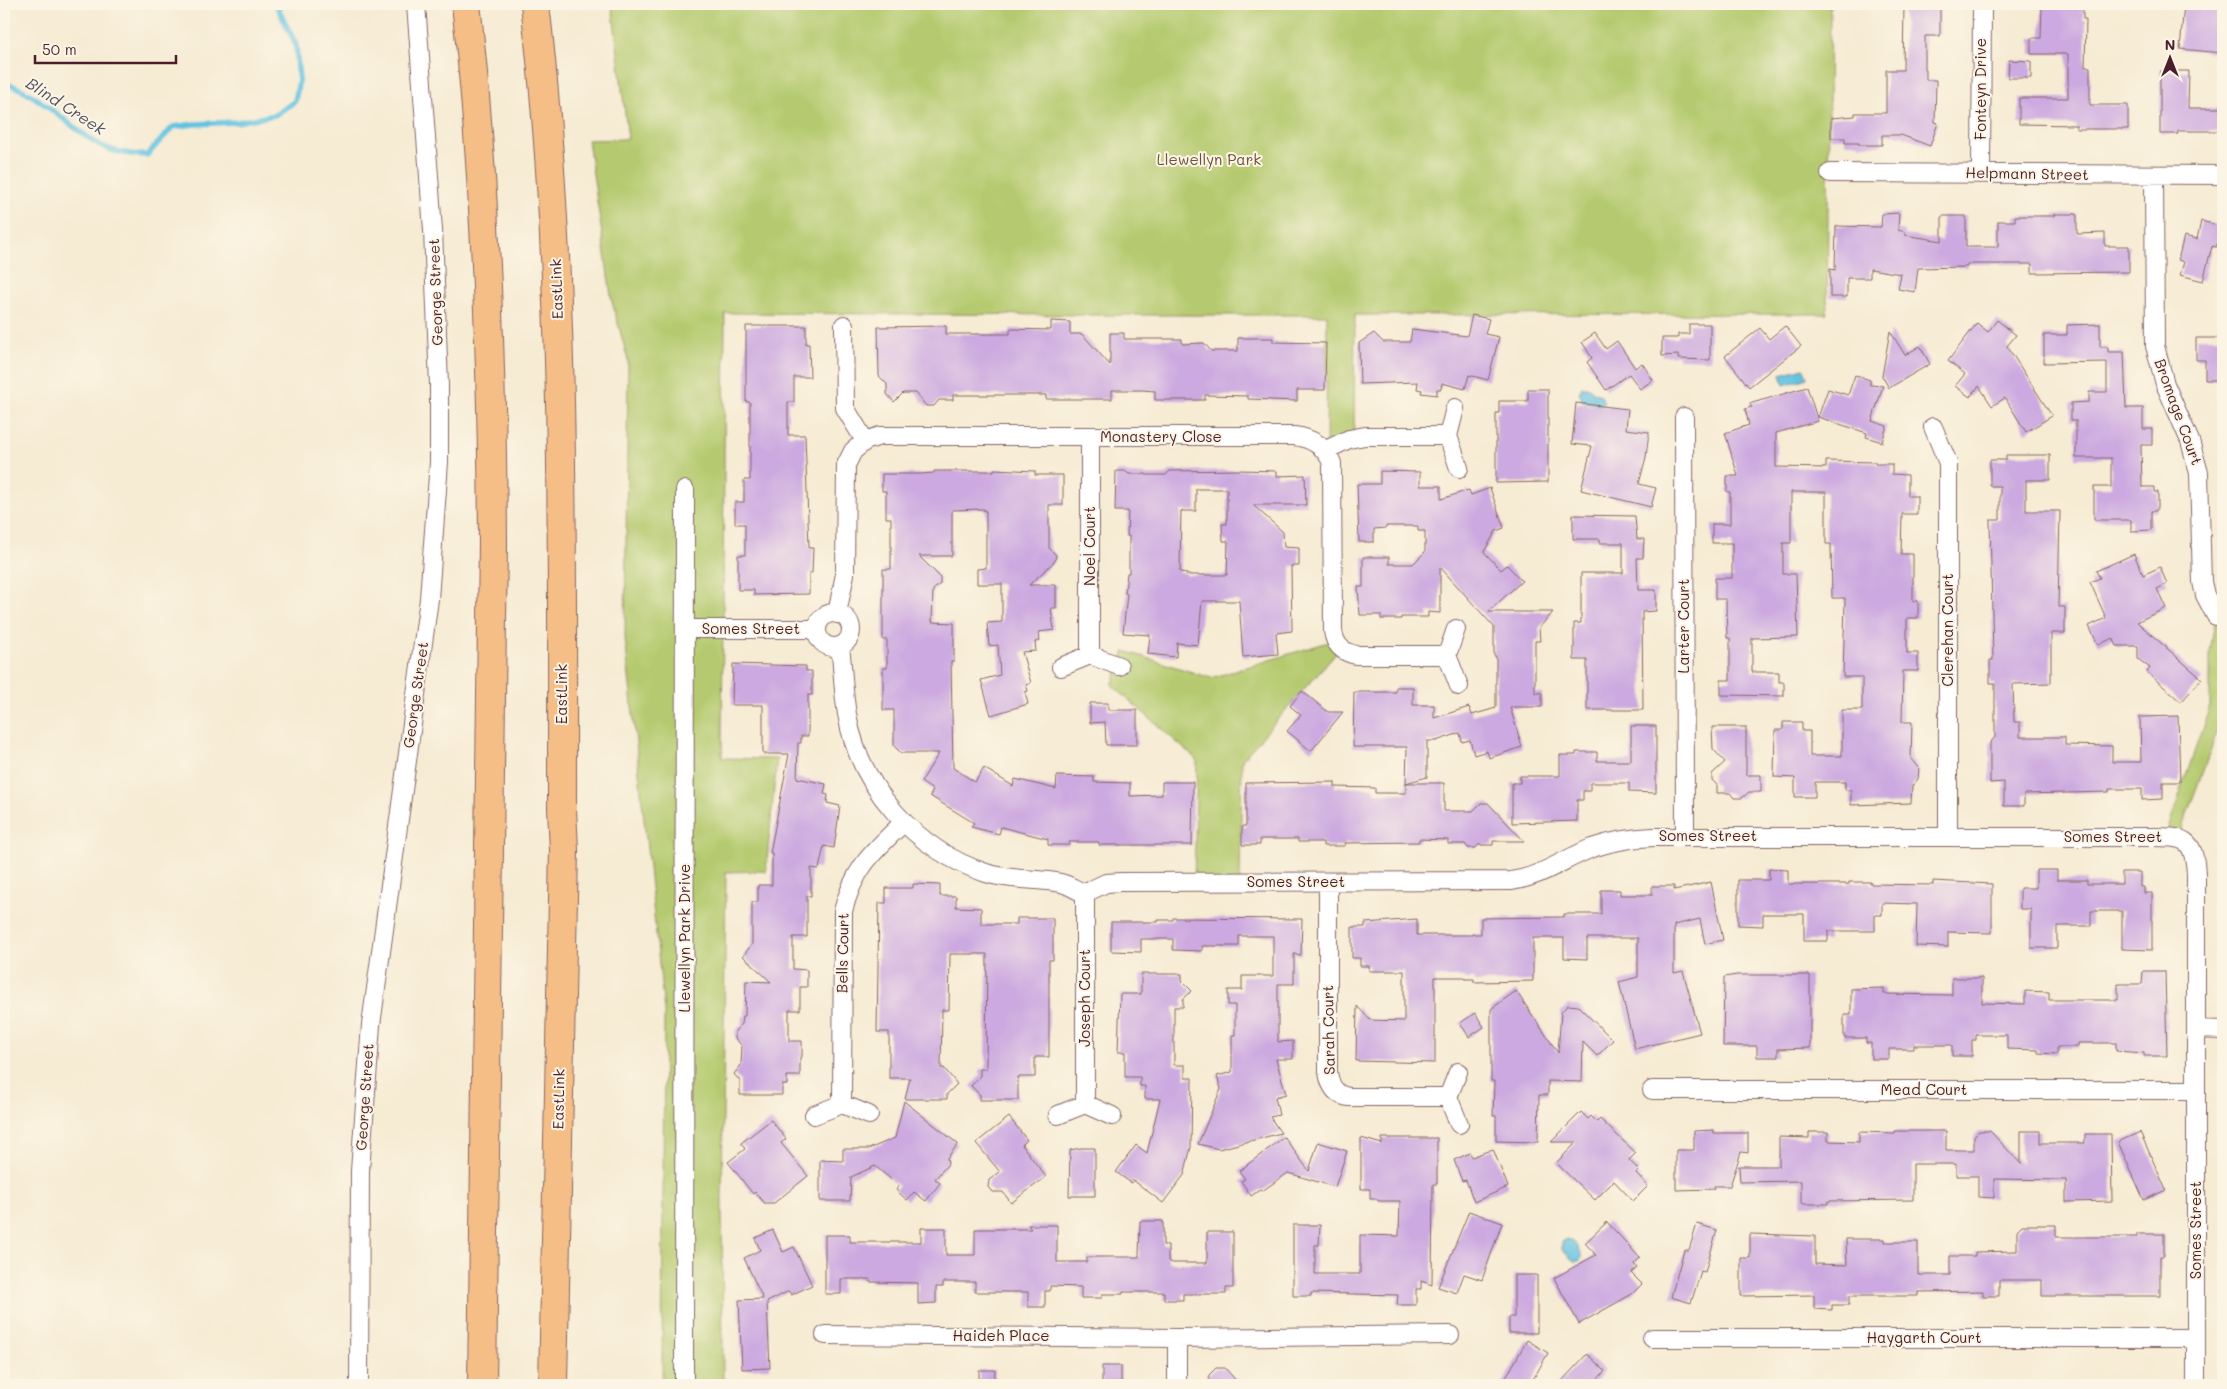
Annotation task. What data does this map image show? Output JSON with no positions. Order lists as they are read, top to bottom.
{
  "streets": {
    "highway": ["EastLink"],
    "street": [
      "Fonteyn Drive",
      "Helpmann Street",
      "George Street",
      "Bromage Court",
      "Monastery Close",
      "Noel Court",
      "Larter Court",
      "Somes Street",
      "Clerehan Court",
      "Llewellyn Park Drive",
      "Bells Court",
      "Joseph Court",
      "Sarah Court",
      "Mead Court",
      "Haideh Place",
      "Haygarth Court"
    ]
  },
  "crossings": [
    ["Fonteyn Drive", "Helpmann Street"],
    ["Helpmann Street", "Bromage Court"],
    ["Monastery Close", "Noel Court"],
    ["Larter Court", "Somes Street"],
    ["Somes Street", "Clerehan Court"],
    ["Somes Street", "Llewellyn Park Drive"],
    ["Somes Street", "Joseph Court"],
    ["Somes Street", "Sarah Court"],
    ["Somes Street", "Mead Court"],
    ["Somes Street", "Haygarth Court"]
  ],
  "water": ["Blind Creek"],
  "parks": ["Llewellyn Park"],
  "scale_bar": "50 m",
  "north": "top"
}
